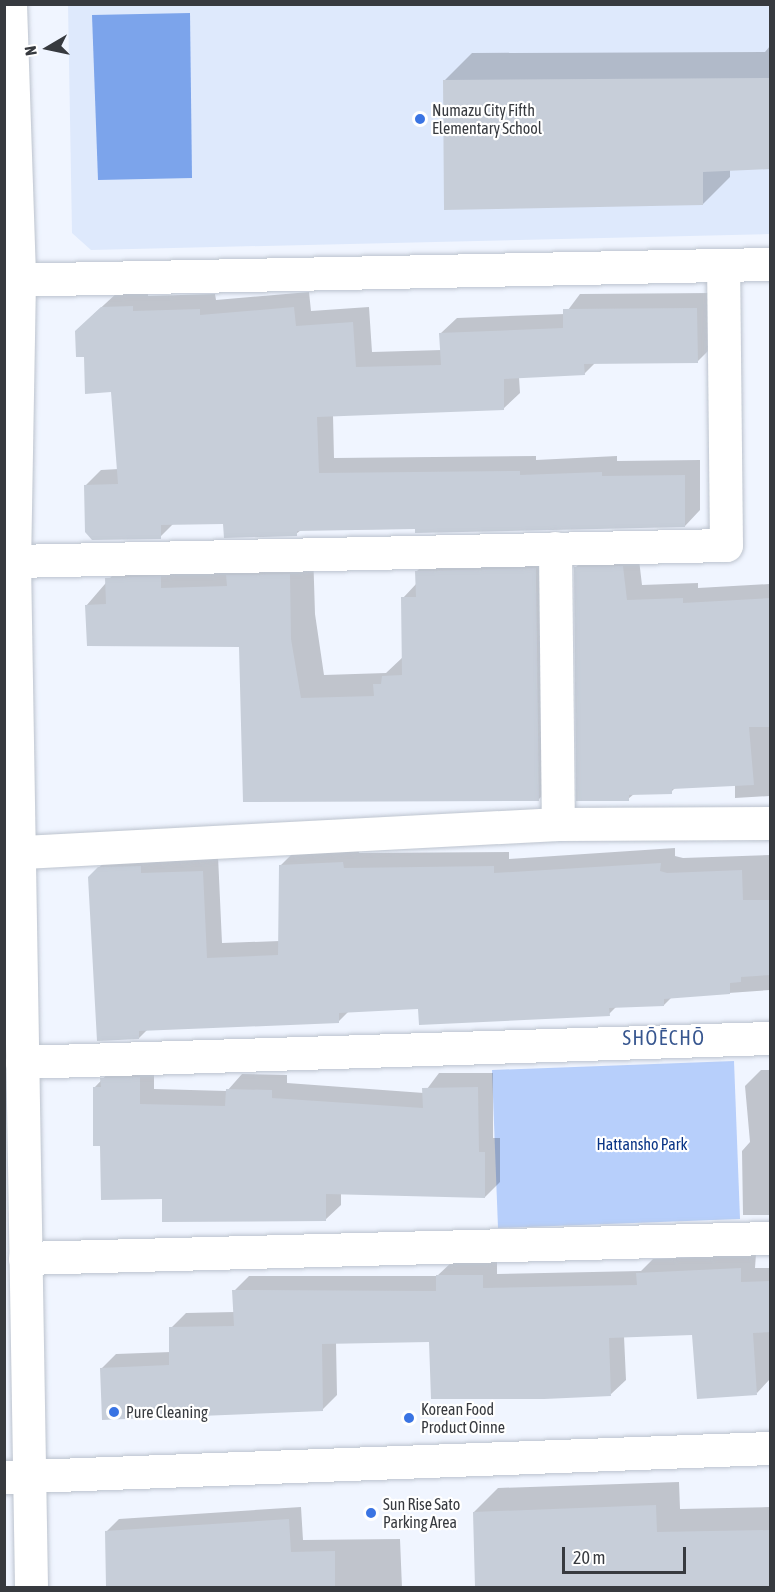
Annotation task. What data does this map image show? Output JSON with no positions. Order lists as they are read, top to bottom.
{
  "districts": ["SHŌĒCHŌ"],
  "parks": ["Hattansho Park"],
  "places": [
    "Numazu City Fifth Elementary School",
    "Pure Cleaning",
    "Korean Food Product Oinne",
    "Sun Rise Sato Parking Area"
  ],
  "scale_bar": "20 m",
  "north": "left"
}
